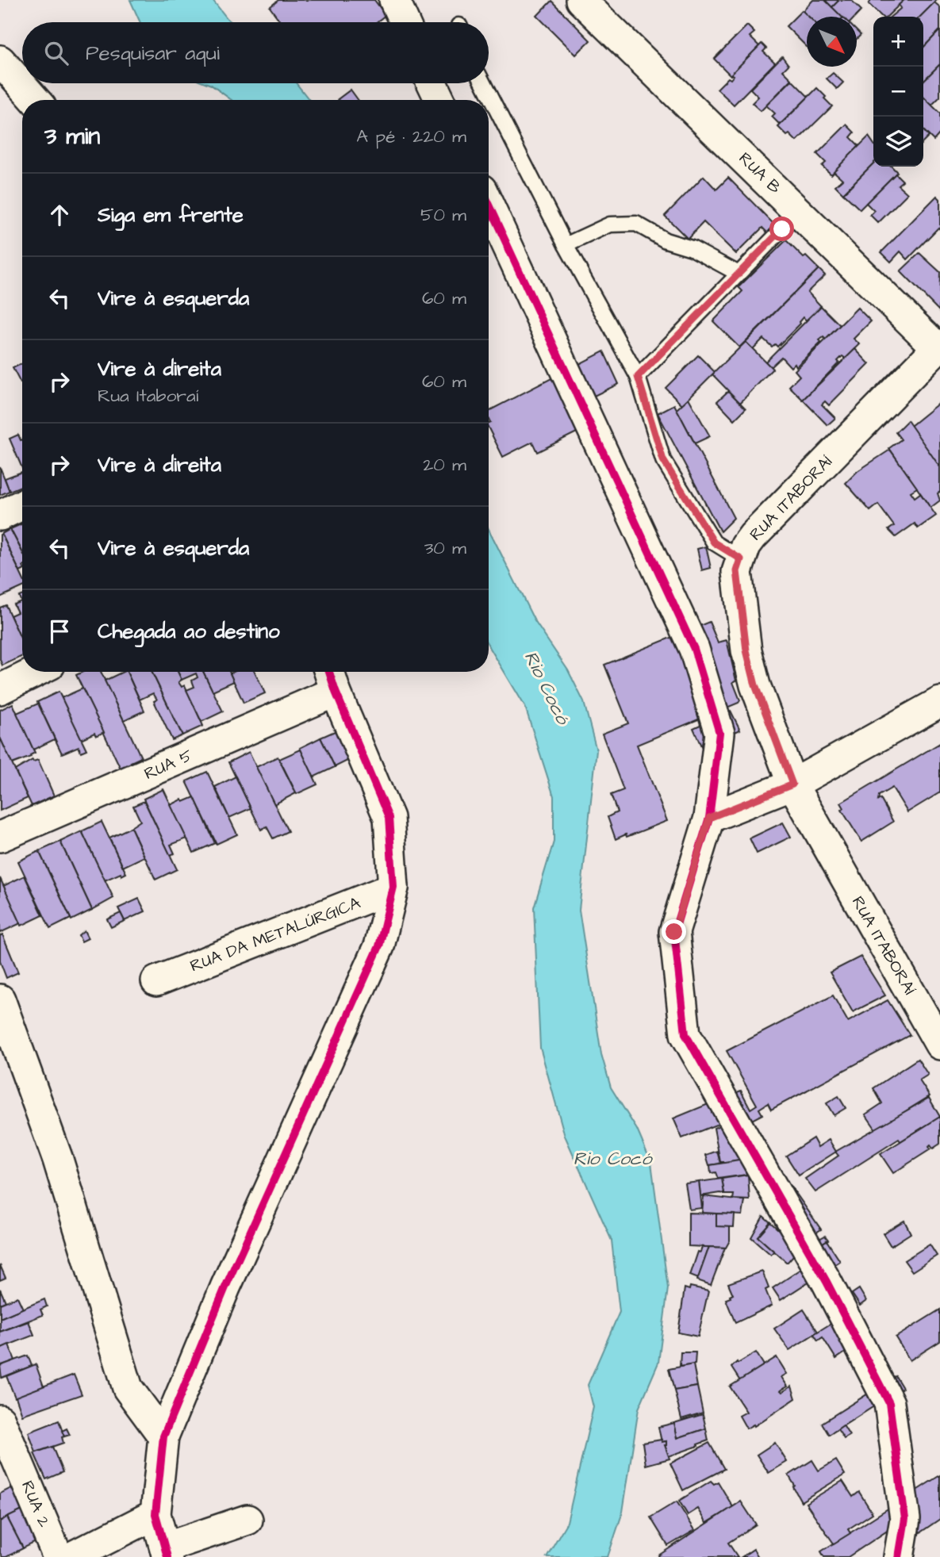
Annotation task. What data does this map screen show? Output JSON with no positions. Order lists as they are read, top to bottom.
{
  "streets": {
    "street": [
      "RUA B",
      "RUA ITABORAÍ",
      "RUA 5",
      "RUA DA METALÚRGICA",
      "RUA 2"
    ]
  },
  "crossings": [
    ["RUA B", "RUA ITABORAÍ"]
  ],
  "water": ["Rio Cocó"],
  "north": "bottom right",
  "page": {
    "map_buttons": ["+", "−"],
    "search": "Pesquisar aqui",
    "heading": ["3 min", "A pé · 220 m"],
    "list": [
      ["Siga em frente", "50 m"],
      ["Vire à esquerda", "60 m"],
      ["Vire à direita", "Rua Itaboraí", "60 m"],
      ["Vire à direita", "20 m"],
      ["Vire à esquerda", "30 m"],
      "Chegada ao destino"
    ]
  }
}
